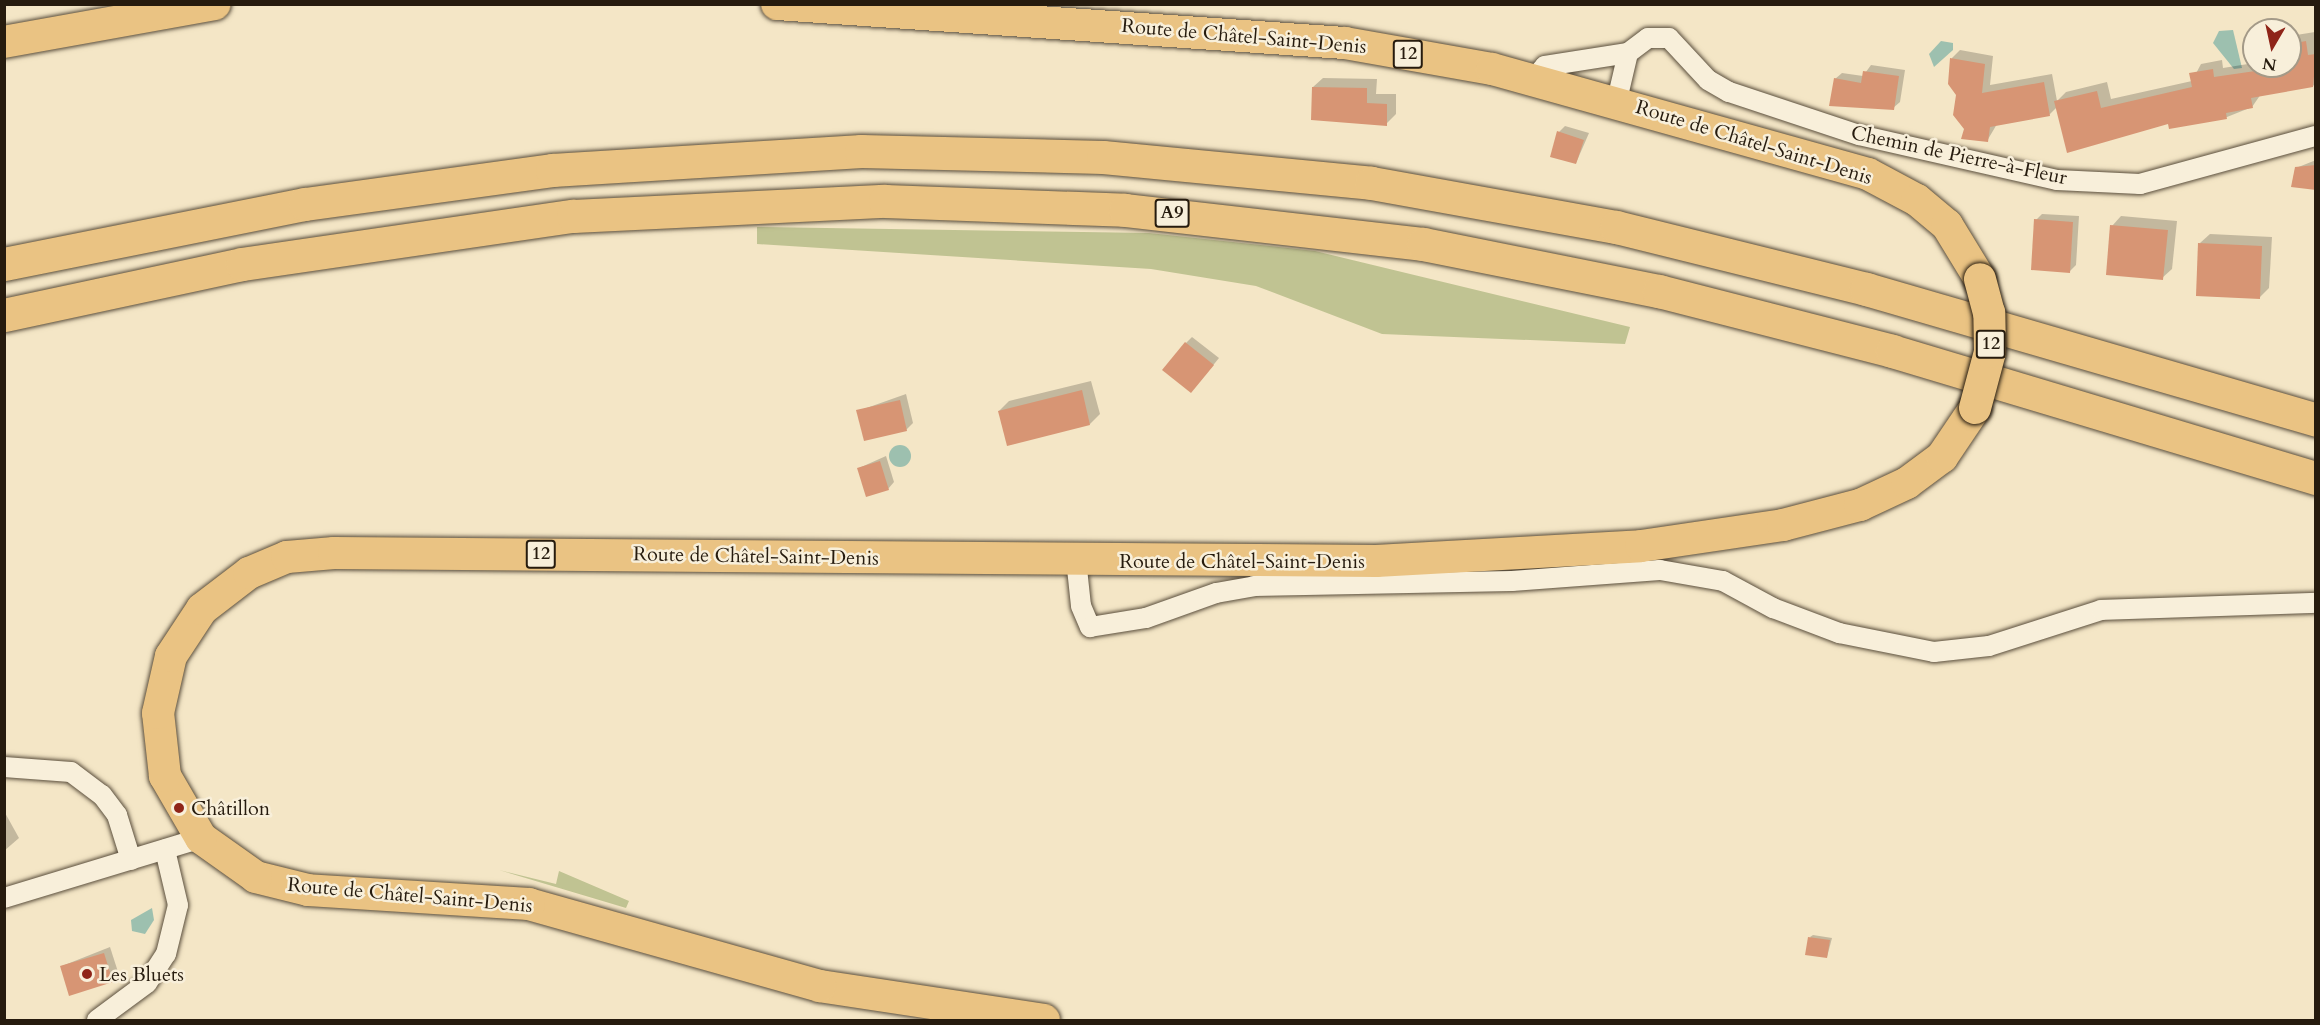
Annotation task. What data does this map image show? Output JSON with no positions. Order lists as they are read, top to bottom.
{
  "streets": {
    "highway": ["A9"],
    "main road": ["Route de Châtel-Saint-Denis", "12"],
    "street": ["Chemin de Pierre-à-Fleur"]
  },
  "crossings": [
    ["Route de Châtel-Saint-Denis", "Chemin de Pierre-à-Fleur"]
  ],
  "places": ["Châtillon", "Les Bluets"],
  "north": "bottom"
}
